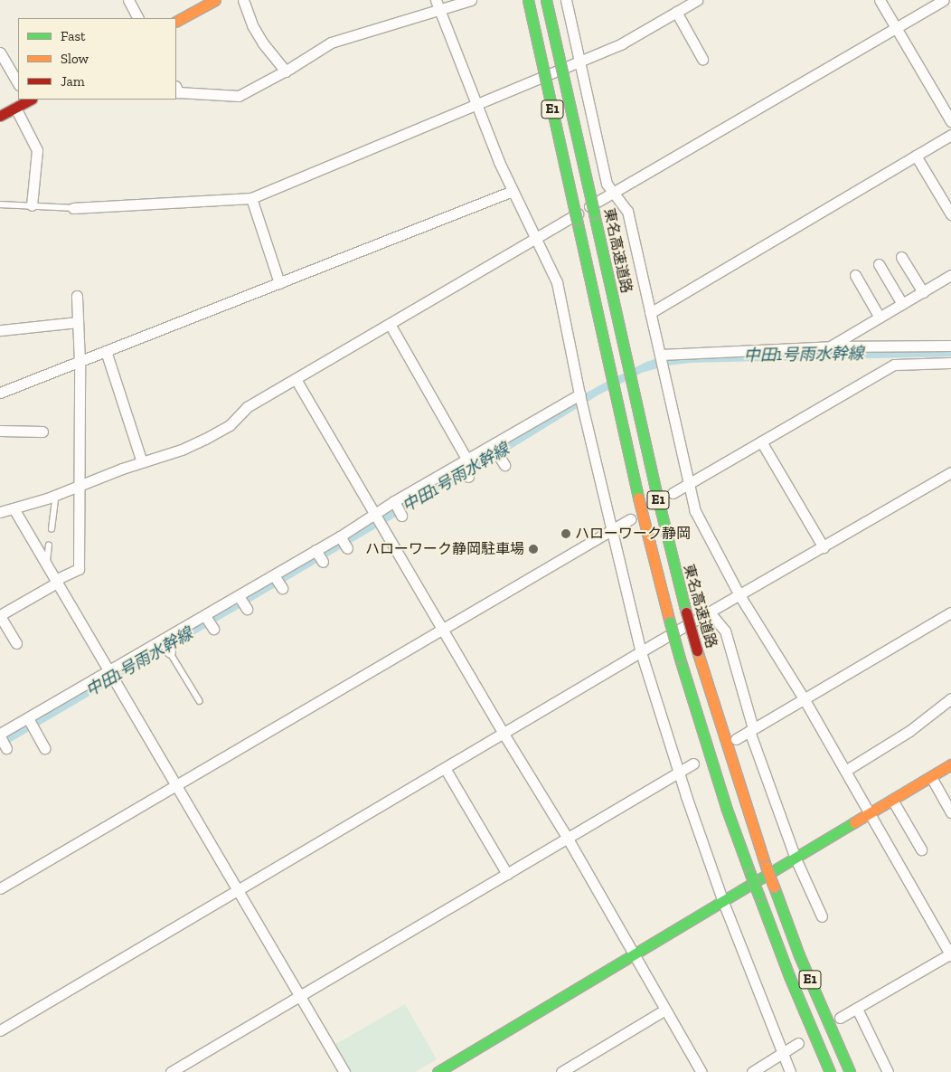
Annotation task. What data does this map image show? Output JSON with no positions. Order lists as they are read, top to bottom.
{
  "streets": {
    "main road": ["E1", "東名高速道路"]
  },
  "water": ["中田1号雨水幹線"],
  "places": ["ハローワーク静岡", "ハローワーク静岡駐車場"],
  "legend": ["Fast", "Slow", "Jam"]
}
